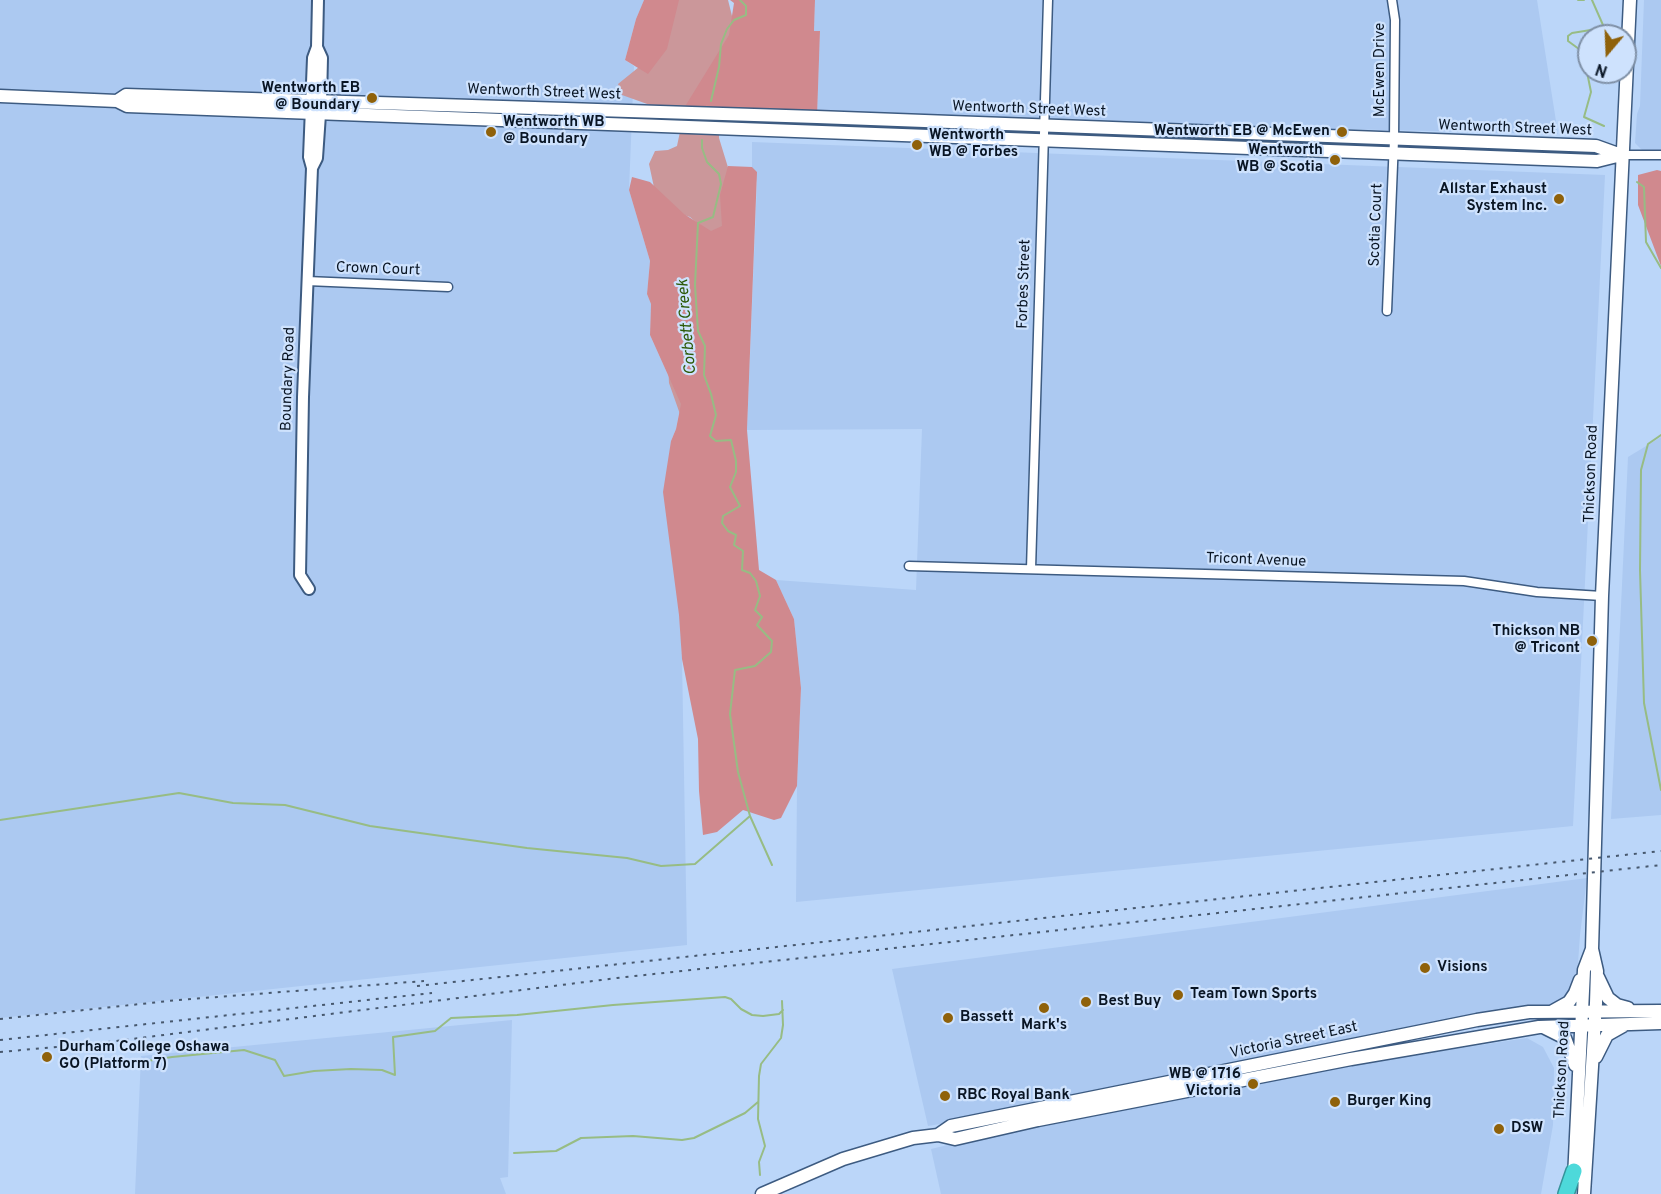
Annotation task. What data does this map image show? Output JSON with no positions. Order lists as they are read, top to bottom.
{
  "streets": {
    "main road": ["Wentworth Street West", "Thickson Road", "Victoria Street East"],
    "street": [
      "McEwen Drive",
      "Scotia Court",
      "Crown Court",
      "Forbes Street",
      "Boundary Road",
      "Tricont Avenue"
    ]
  },
  "crossings": [
    ["McEwen Drive", "Wentworth Street West"],
    ["McEwen Drive", "Scotia Court"],
    ["Wentworth Street West", "Scotia Court"],
    ["Wentworth Street West", "Forbes Street"],
    ["Wentworth Street West", "Boundary Road"],
    ["Wentworth Street West", "Thickson Road"],
    ["Crown Court", "Boundary Road"],
    ["Forbes Street", "Tricont Avenue"],
    ["Thickson Road", "Tricont Avenue"],
    ["Thickson Road", "Victoria Street East"]
  ],
  "water": ["Corbett Creek"],
  "places": [
    "Wentworth EB @ Boundary",
    "Wentworth WB @ Boundary",
    "Wentworth EB @ McEwen",
    "Wentworth WB @ Forbes",
    "Wentworth WB @ Scotia",
    "Allstar Exhaust System Inc.",
    "Thickson NB @ Tricont",
    "Visions",
    "Team Town Sports",
    "Best Buy",
    "Mark's",
    "Bassett",
    "Durham College Oshawa GO (Platform 7)",
    "WB @ 1716 Victoria",
    "RBC Royal Bank",
    "Burger King",
    "DSW"
  ],
  "north": "bottom"
}
